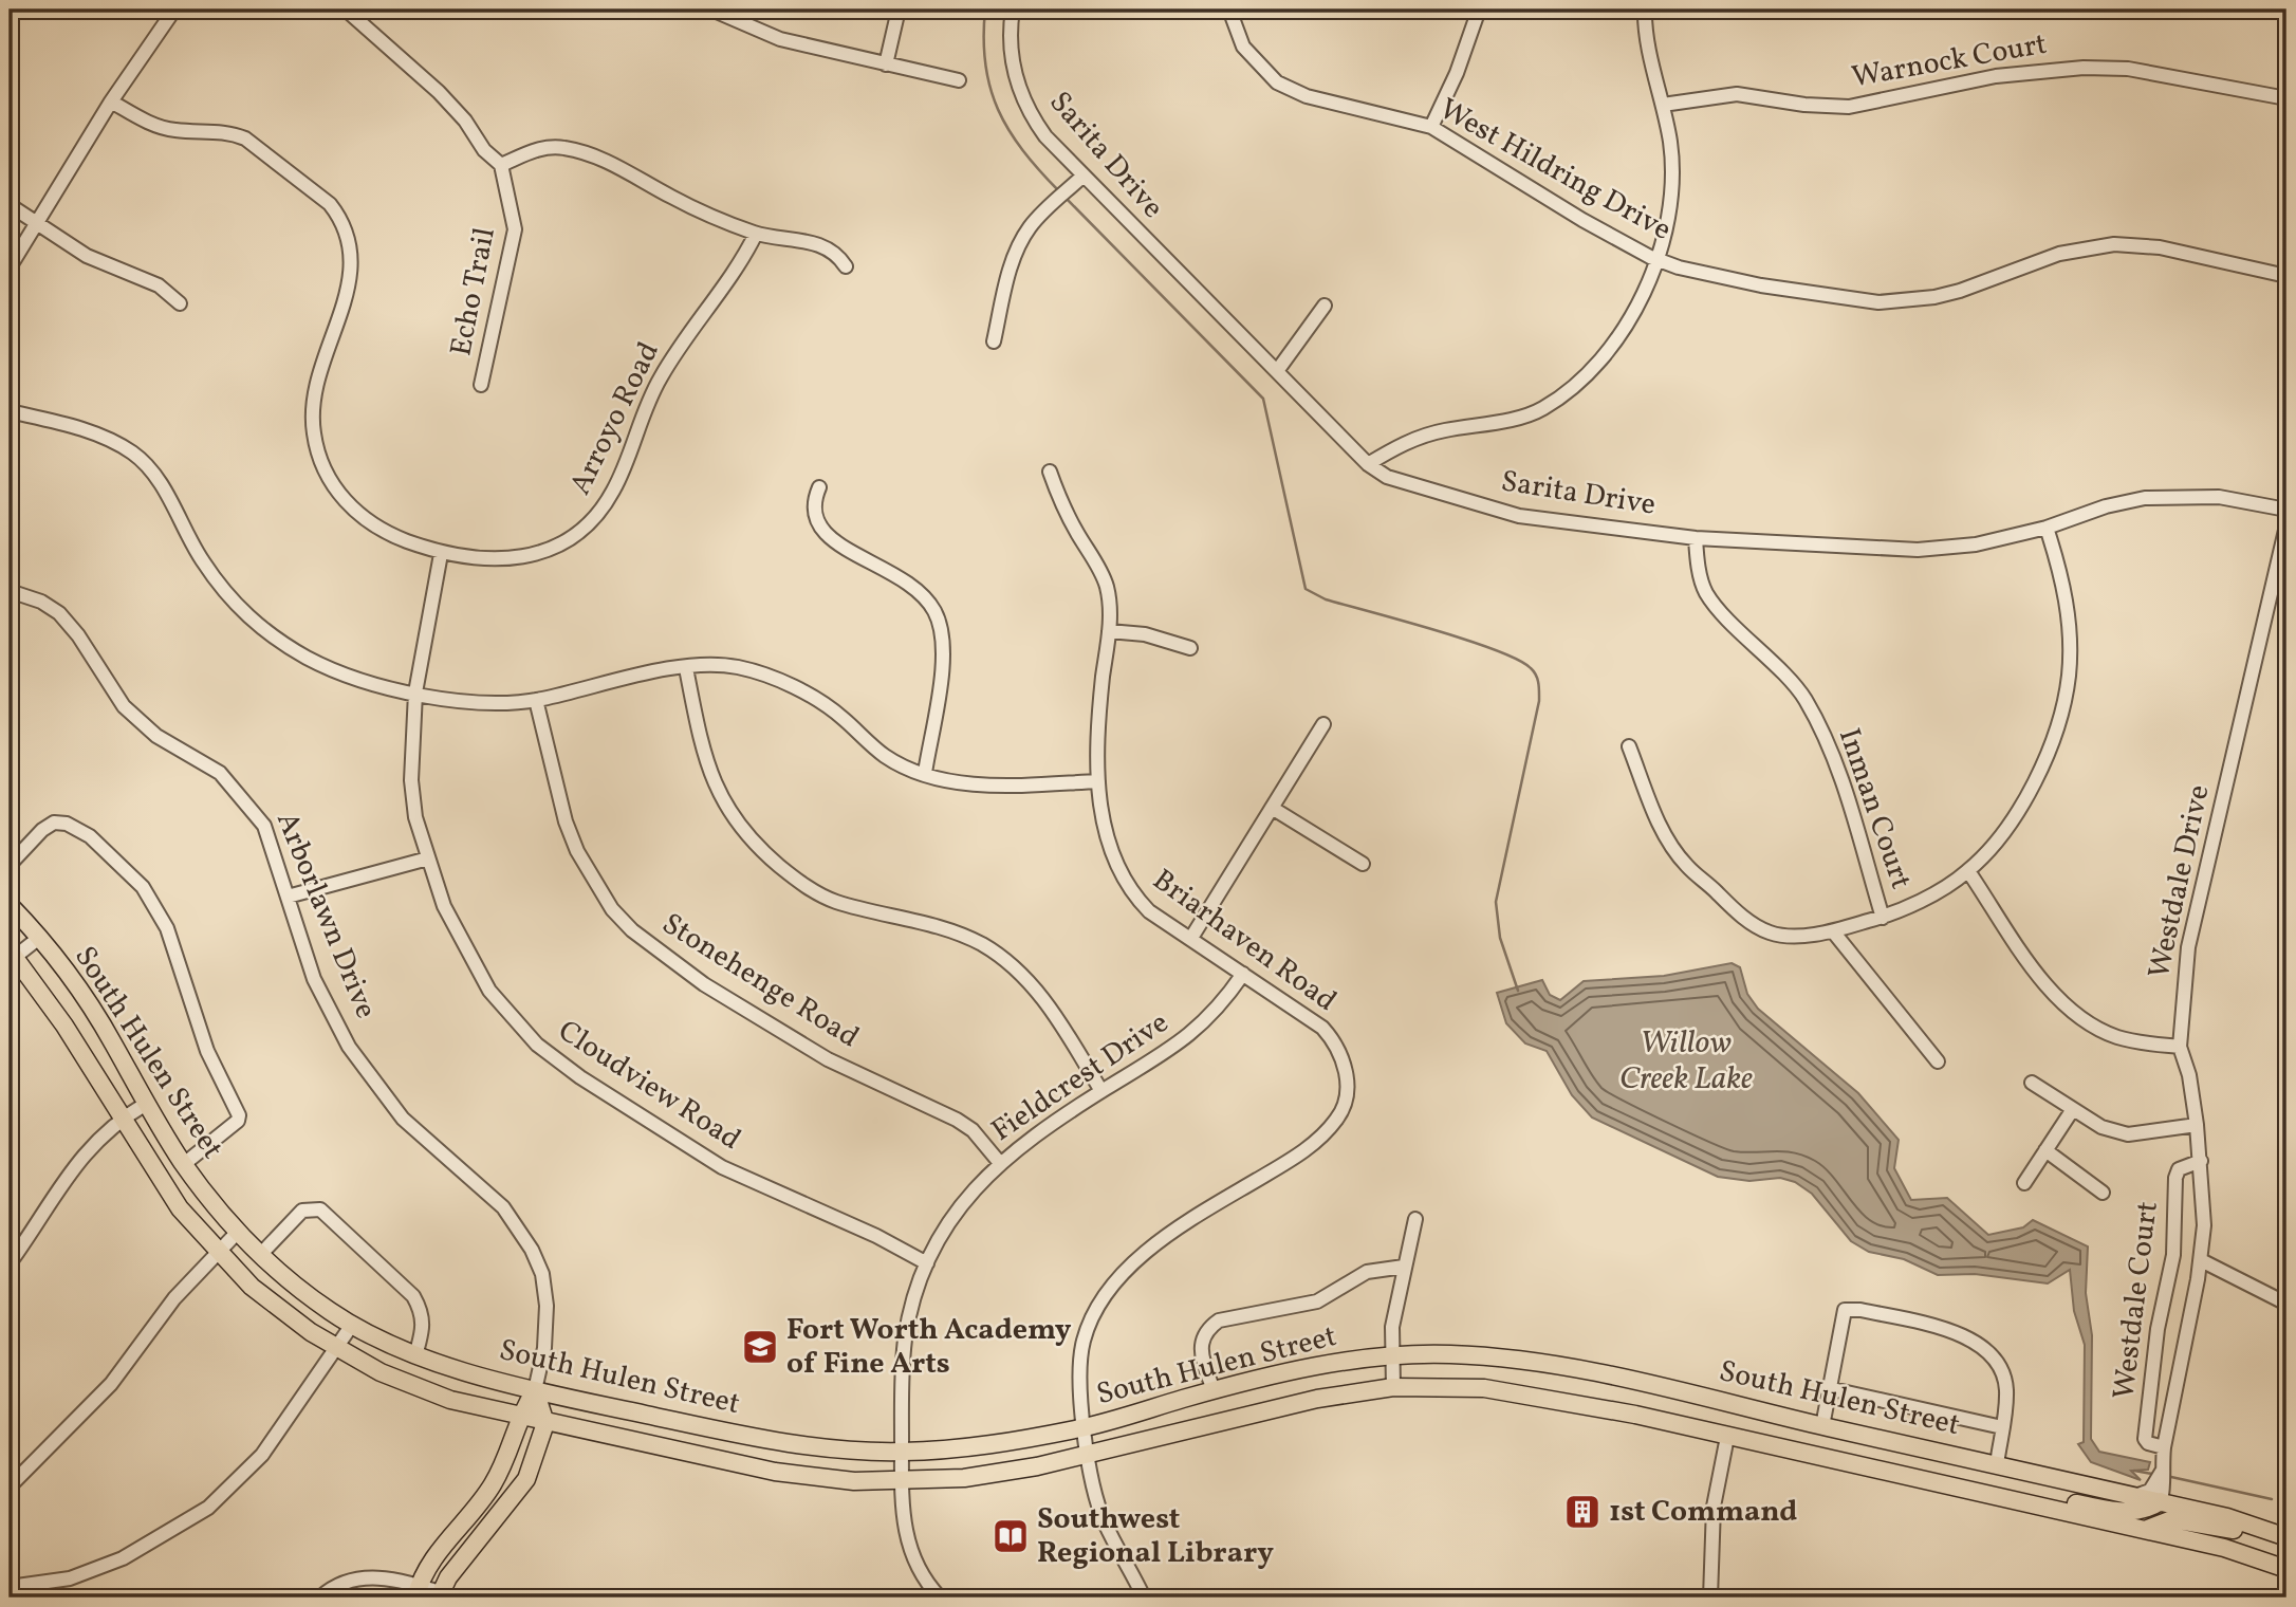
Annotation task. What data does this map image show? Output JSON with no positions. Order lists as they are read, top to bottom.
{
  "streets": {
    "main road": ["Arborlawn Drive", "South Hulen Street"],
    "street": [
      "Warnock Court",
      "Sarita Drive",
      "West Hildring Drive",
      "Echo Trail",
      "Arroyo Road",
      "Inman Court",
      "Westdale Drive",
      "Briarhaven Road",
      "Stonehenge Road",
      "Fieldcrest Drive",
      "Cloudview Road",
      "Westdale Court"
    ]
  },
  "crossings": [
    ["Sarita Drive", "Inman Court"],
    ["Arroyo Road", "Cloudview Road"],
    ["Westdale Drive", "South Hulen Street"],
    ["Westdale Drive", "Westdale Court"],
    ["Arborlawn Drive", "South Hulen Street"],
    ["Briarhaven Road", "South Hulen Street"],
    ["Briarhaven Road", "Fieldcrest Drive"],
    ["Stonehenge Road", "Fieldcrest Drive"],
    ["South Hulen Street", "Fieldcrest Drive"],
    ["Fieldcrest Drive", "Cloudview Road"]
  ],
  "water": ["Willow Creek Lake"],
  "places": {
    "school or university": ["Fort Worth Academy of Fine Arts"],
    "building": ["1st Command"],
    "library": ["Southwest Regional Library"]
  }
}
